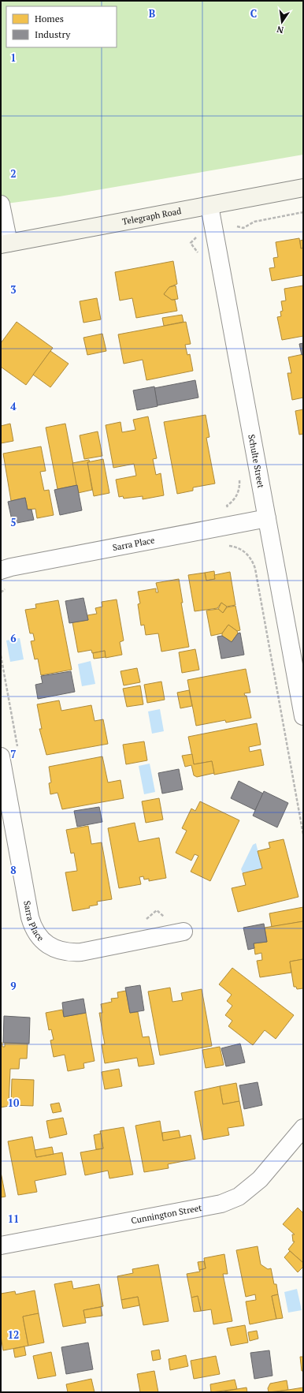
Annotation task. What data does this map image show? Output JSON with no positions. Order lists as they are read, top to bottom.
{
  "streets": {
    "street": [
      "Telegraph Road",
      "Schulte Street",
      "Sarra Place",
      "Cunnington Street"
    ]
  },
  "crossings": [
    ["Telegraph Road", "Schulte Street"],
    ["Schulte Street", "Sarra Place"]
  ],
  "legend": ["Homes", "Industry"],
  "north": "bottom",
  "grid": {
    "columns": ["B", "C"],
    "rows": [
      "1",
      "2",
      "3",
      "4",
      "5",
      "6",
      "7",
      "8",
      "9",
      "10",
      "11",
      "12"
    ]
  }
}
